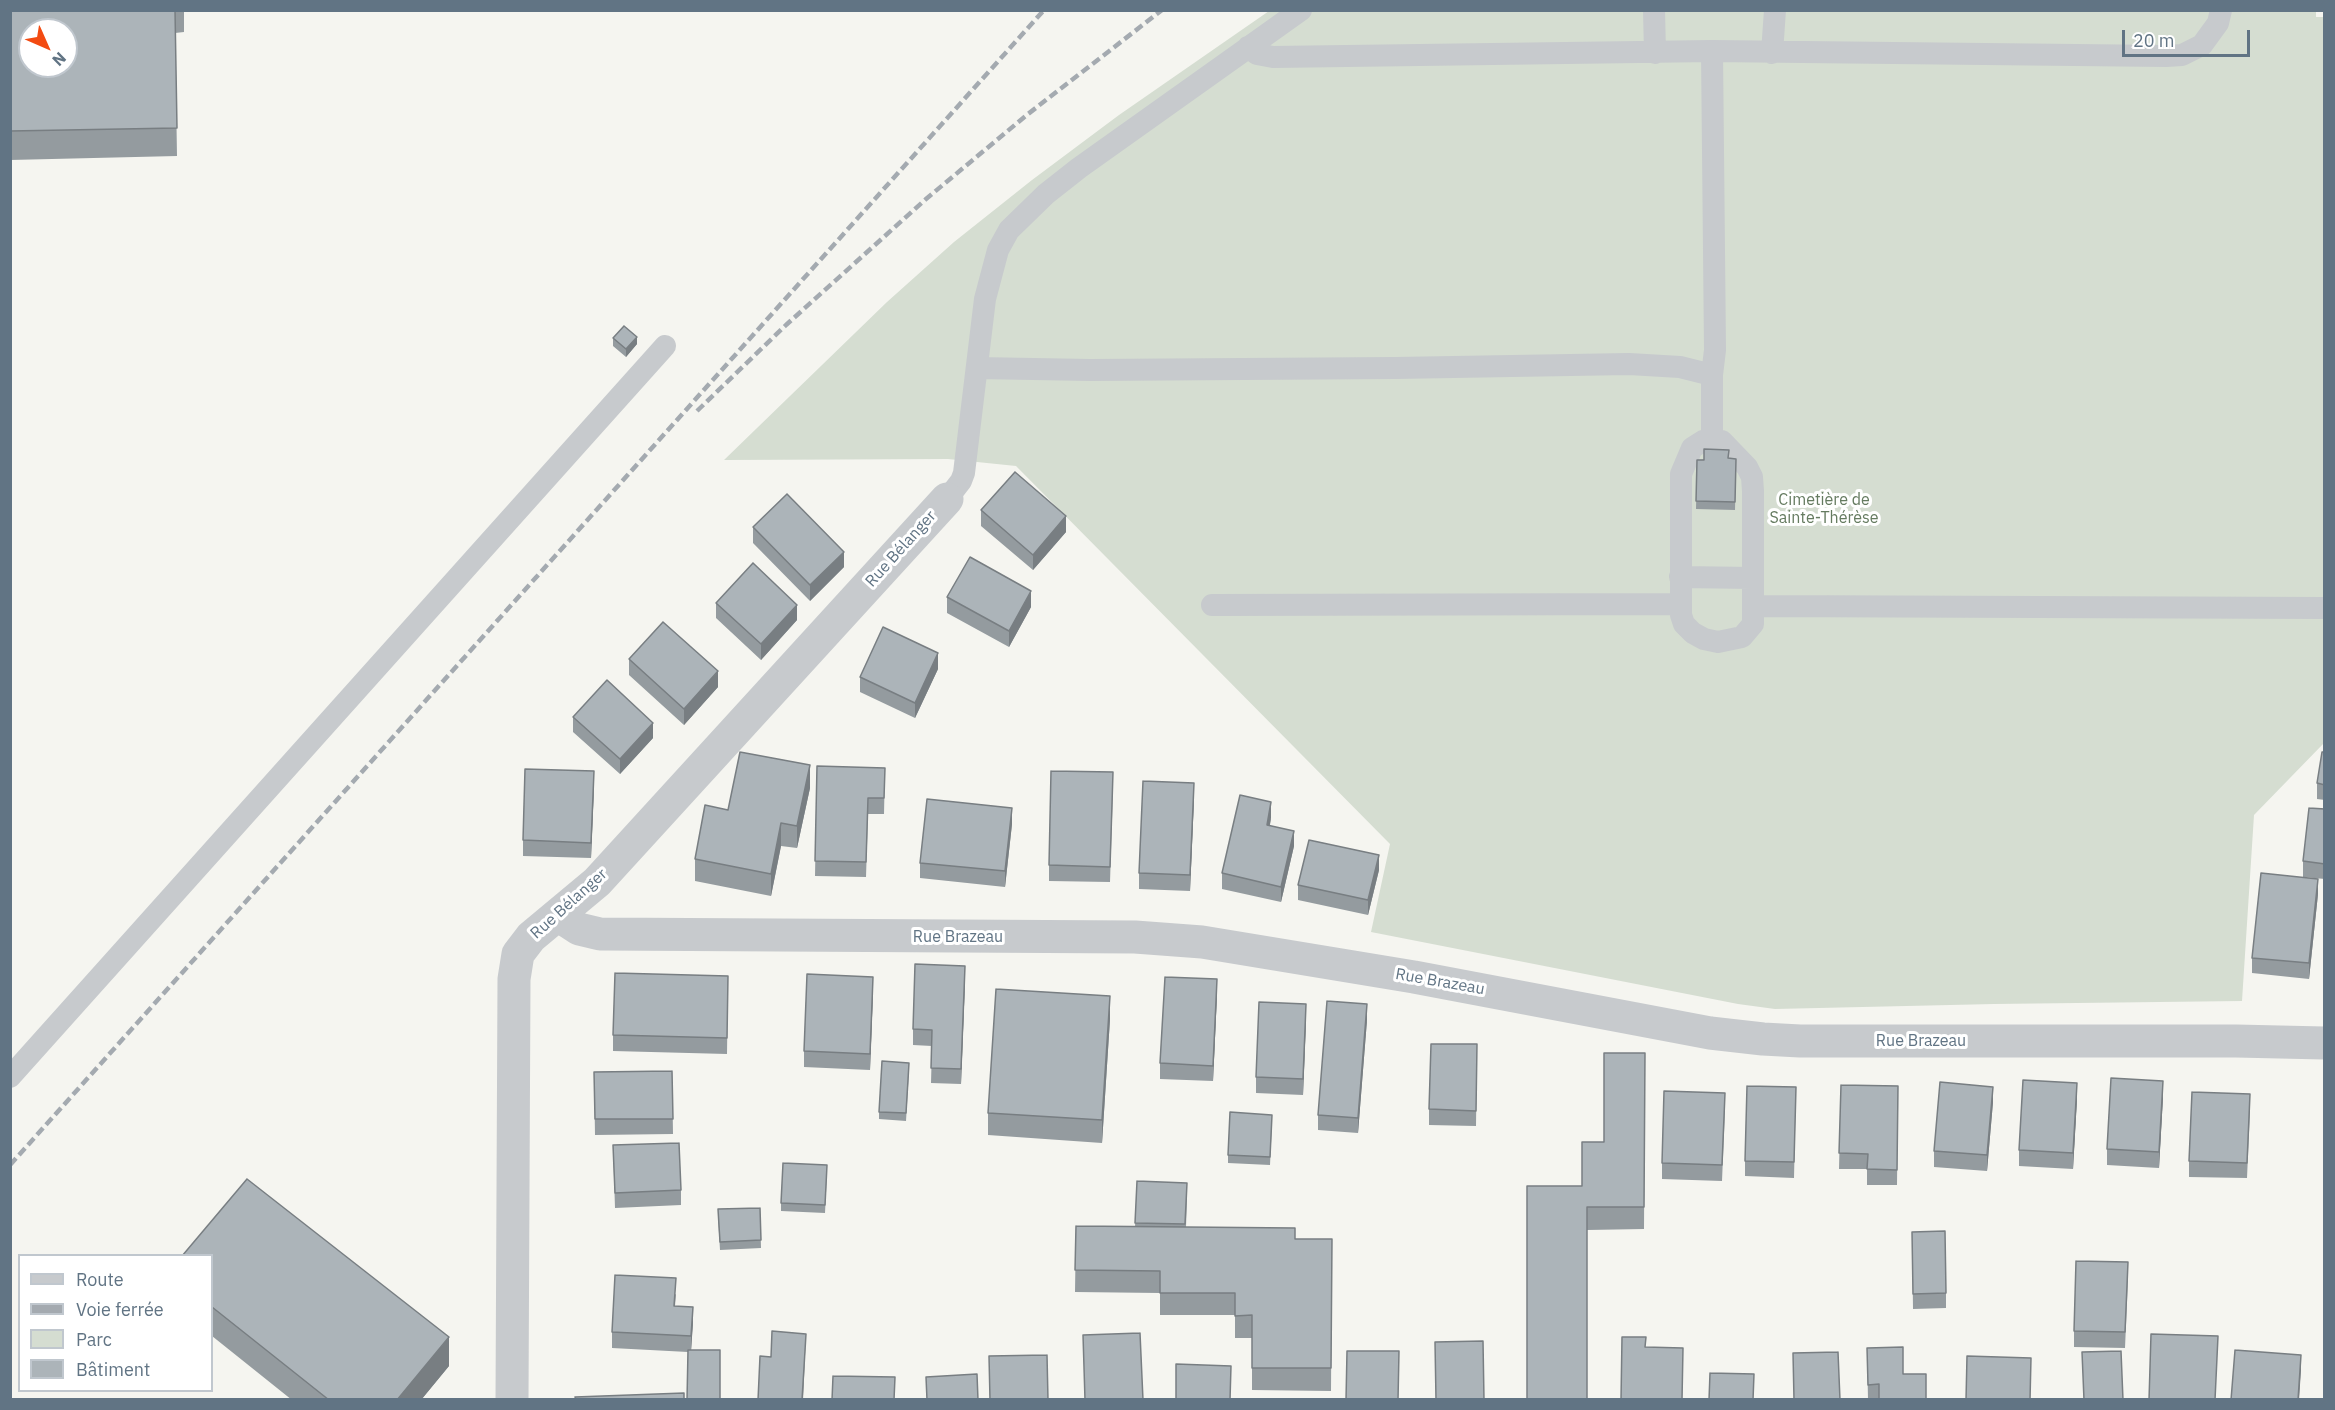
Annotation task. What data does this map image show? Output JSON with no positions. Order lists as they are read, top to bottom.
{
  "streets": {
    "street": ["Rue Bélanger", "Rue Brazeau"]
  },
  "crossings": [
    ["Rue Bélanger", "Rue Brazeau"]
  ],
  "parks": ["Cimetière de Sainte-Thérèse"],
  "legend": [
    "Route",
    "Voie ferrée",
    "Parc",
    "Bâtiment"
  ],
  "scale_bar": "20 m",
  "north": "bottom right"
}
